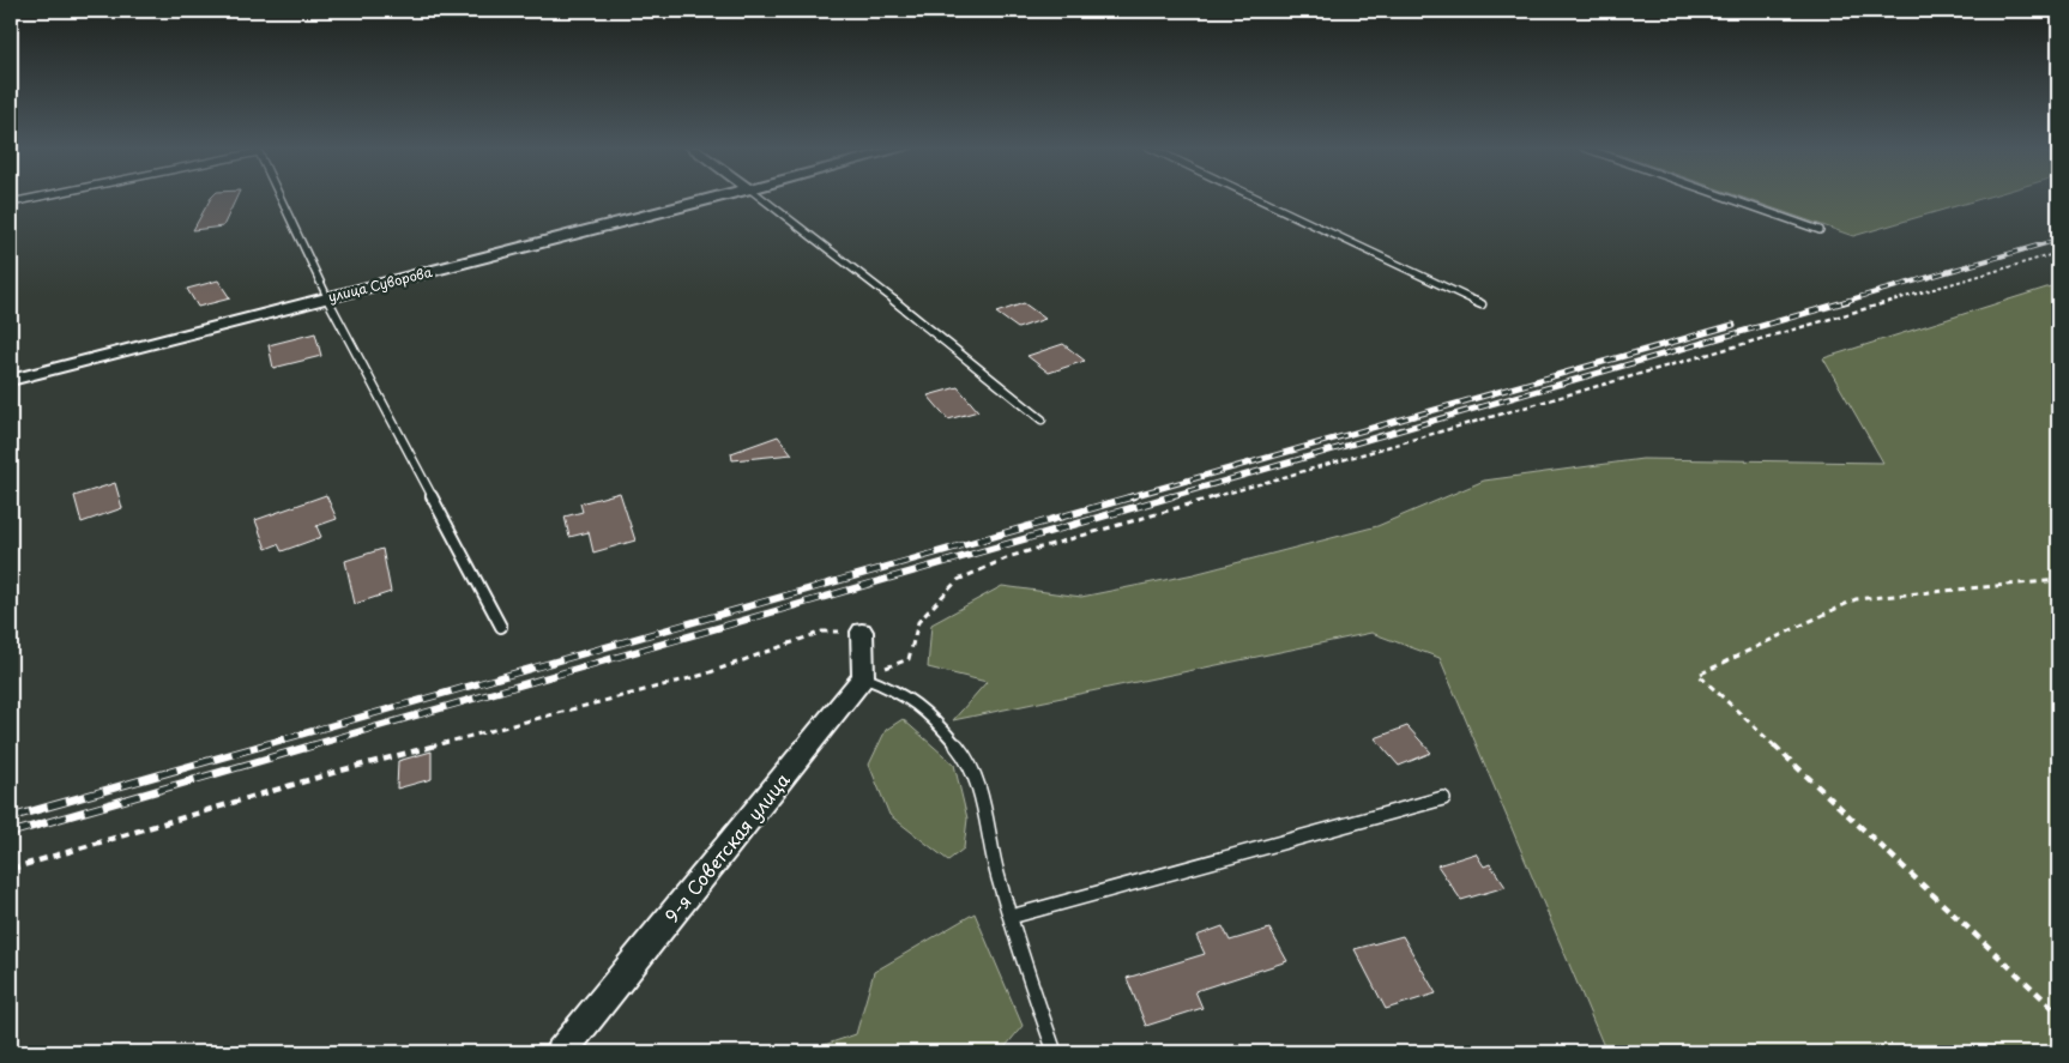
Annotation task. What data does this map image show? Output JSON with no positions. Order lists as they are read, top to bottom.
{
  "streets": {
    "street": ["улица Суворова", "9-я Советская улица"]
  }
}
